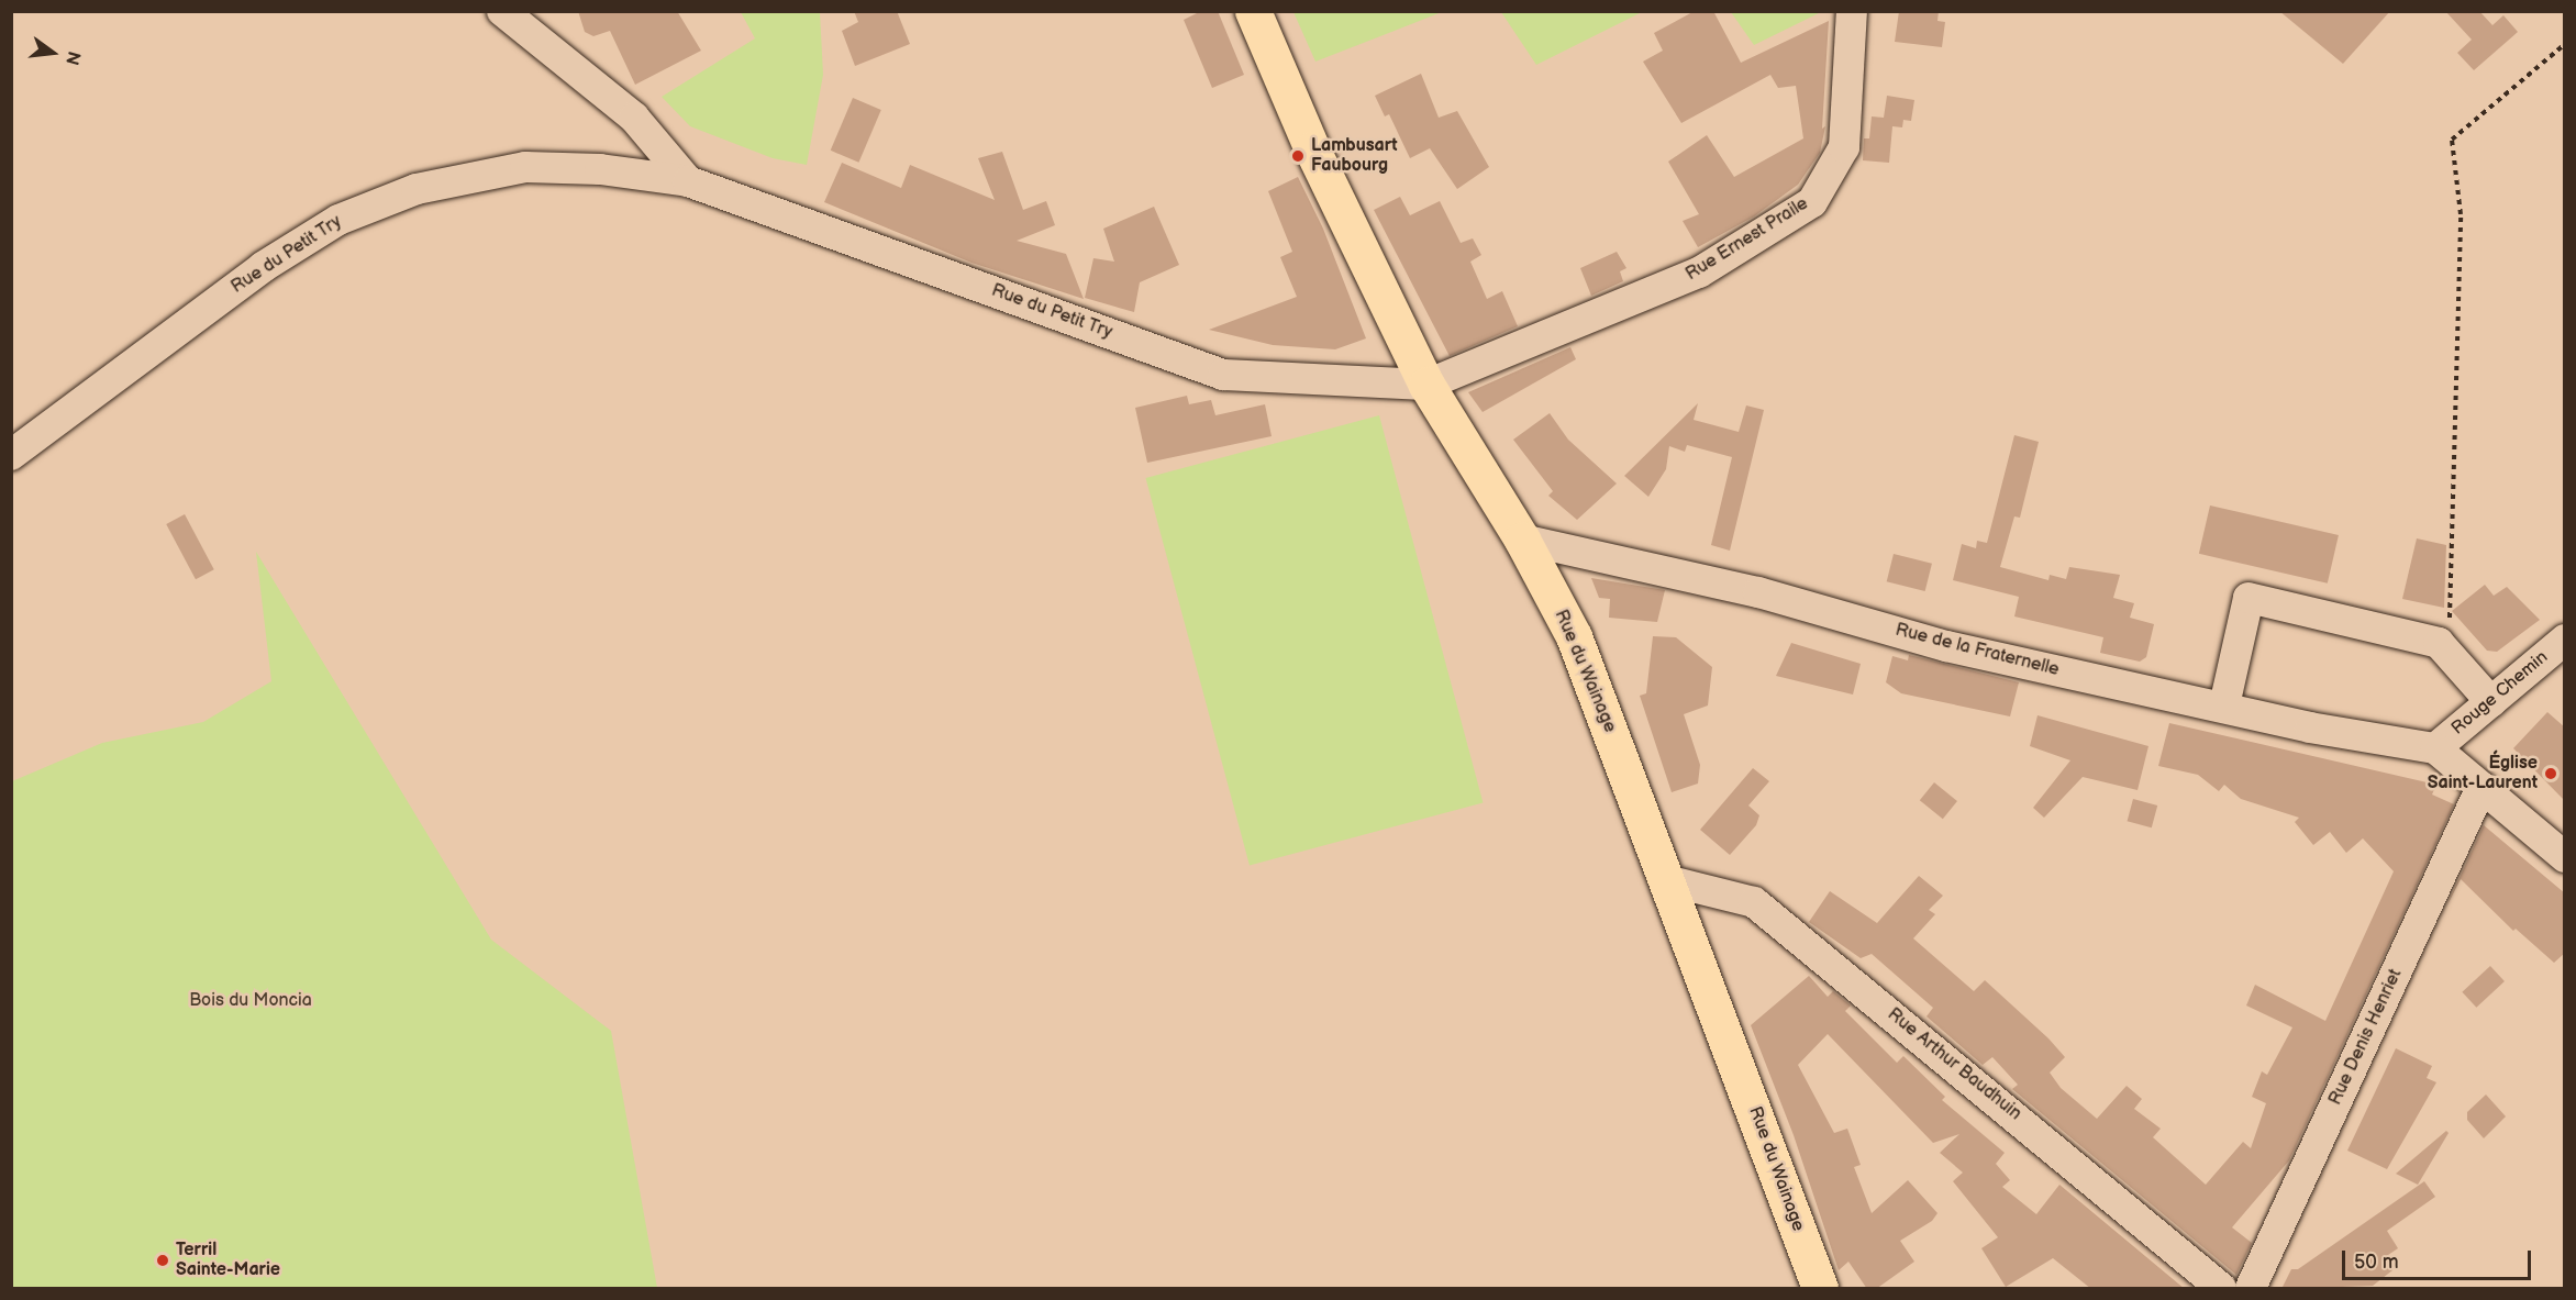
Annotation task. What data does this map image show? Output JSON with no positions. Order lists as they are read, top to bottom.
{
  "streets": {
    "main road": ["Rue du Wainage"],
    "street": [
      "Rue Ernest Praile",
      "Rue du Petit Try",
      "Rue de la Fraternelle",
      "Rouge Chemin",
      "Rue Denis Henriet",
      "Rue Arthur Baudhuin"
    ]
  },
  "crossings": [
    ["Rue Ernest Praile", "Rue du Petit Try"],
    ["Rue Ernest Praile", "Rue du Wainage"],
    ["Rue du Petit Try", "Rue du Wainage"],
    ["Rue de la Fraternelle", "Rue du Wainage"],
    ["Rue de la Fraternelle", "Rouge Chemin"],
    ["Rue du Wainage", "Rue Arthur Baudhuin"]
  ],
  "parks": ["Bois du Moncia"],
  "places": ["Lambusart Faubourg", "Église Saint-Laurent", "Terril Sainte-Marie"],
  "scale_bar": "50 m",
  "north": "right"
}
